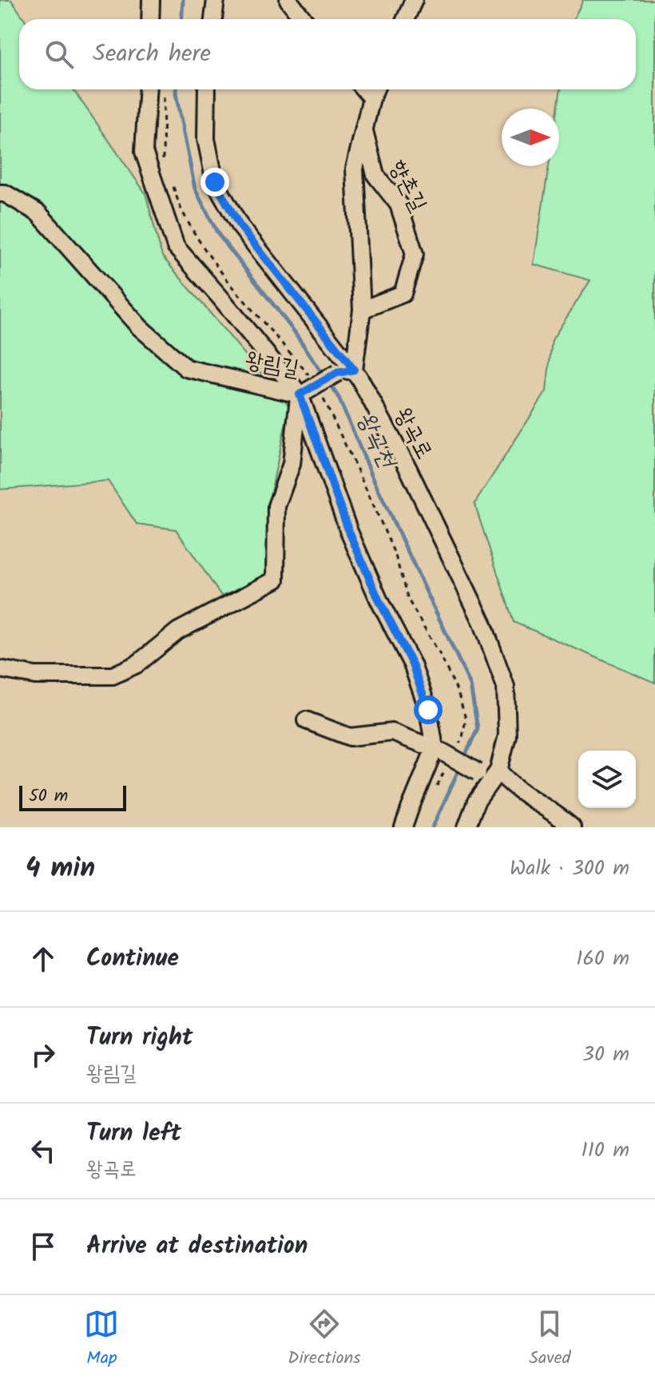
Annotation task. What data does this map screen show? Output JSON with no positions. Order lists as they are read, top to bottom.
{
  "streets": {
    "street": ["향촌길", "왕림길", "왕곡로"]
  },
  "crossings": [
    ["왕림길", "왕곡로"]
  ],
  "water": ["왕곡천"],
  "scale_bar": "50 m",
  "north": "right",
  "page": {
    "search": "Search here",
    "scale": "50 m",
    "heading": ["4 min", "Walk · 300 m"],
    "list": [
      ["Continue", "160 m"],
      ["Turn right", "왕림길", "30 m"],
      ["Turn left", "왕곡로", "110 m"],
      "Arrive at destination"
    ],
    "nav": ["Map", "Directions", "Saved"]
  }
}
